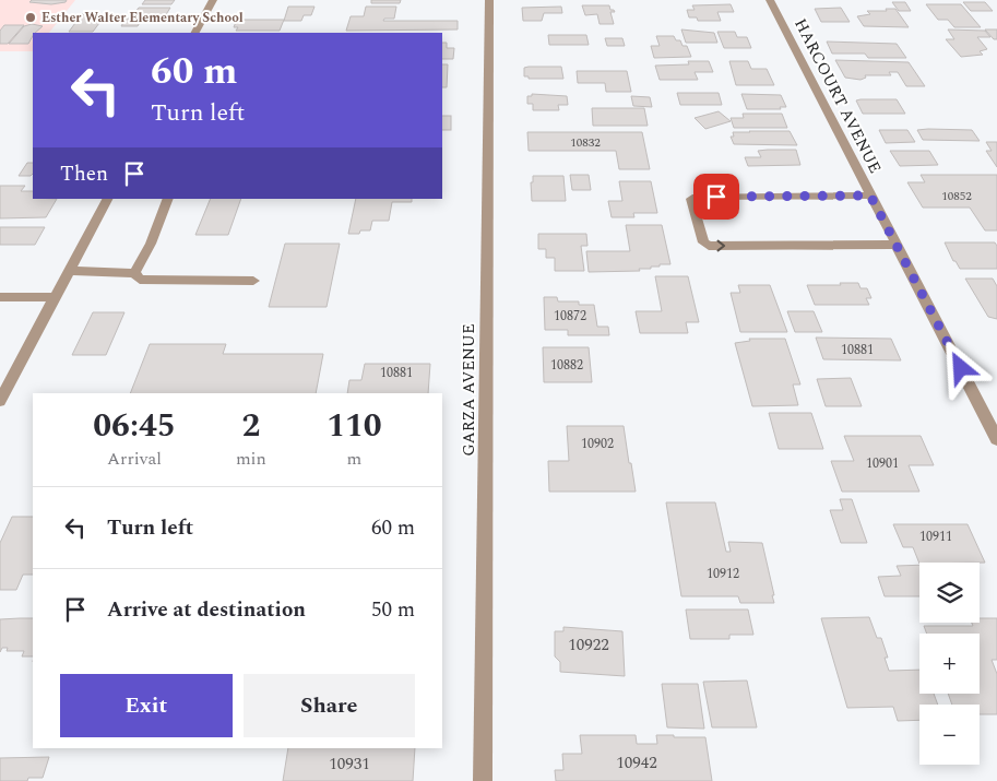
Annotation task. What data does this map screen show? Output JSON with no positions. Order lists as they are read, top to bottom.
{
  "streets": {
    "street": ["HARCOURT AVENUE", "GARZA AVENUE"]
  },
  "places": ["Esther Walter Elementary School"],
  "house_numbers": [
    "10832",
    "10852",
    "10872",
    "10881",
    "10882",
    "10881",
    "10902",
    "10901",
    "10911",
    "10912",
    "10922",
    "10942",
    "10931"
  ],
  "page": {
    "turn": ["60 m", "Turn left"],
    "then": "Then",
    "eta": [
      "06:45",
      "Arrival",
      "2",
      "min",
      "110",
      "m"
    ],
    "list": [
      {
        "name": "Turn left",
        "value": "60 m"
      },
      {
        "name": "Arrive at destination",
        "value": "50 m"
      }
    ],
    "map_buttons": ["+", "−"],
    "buttons": ["Exit", "Share"]
  }
}
